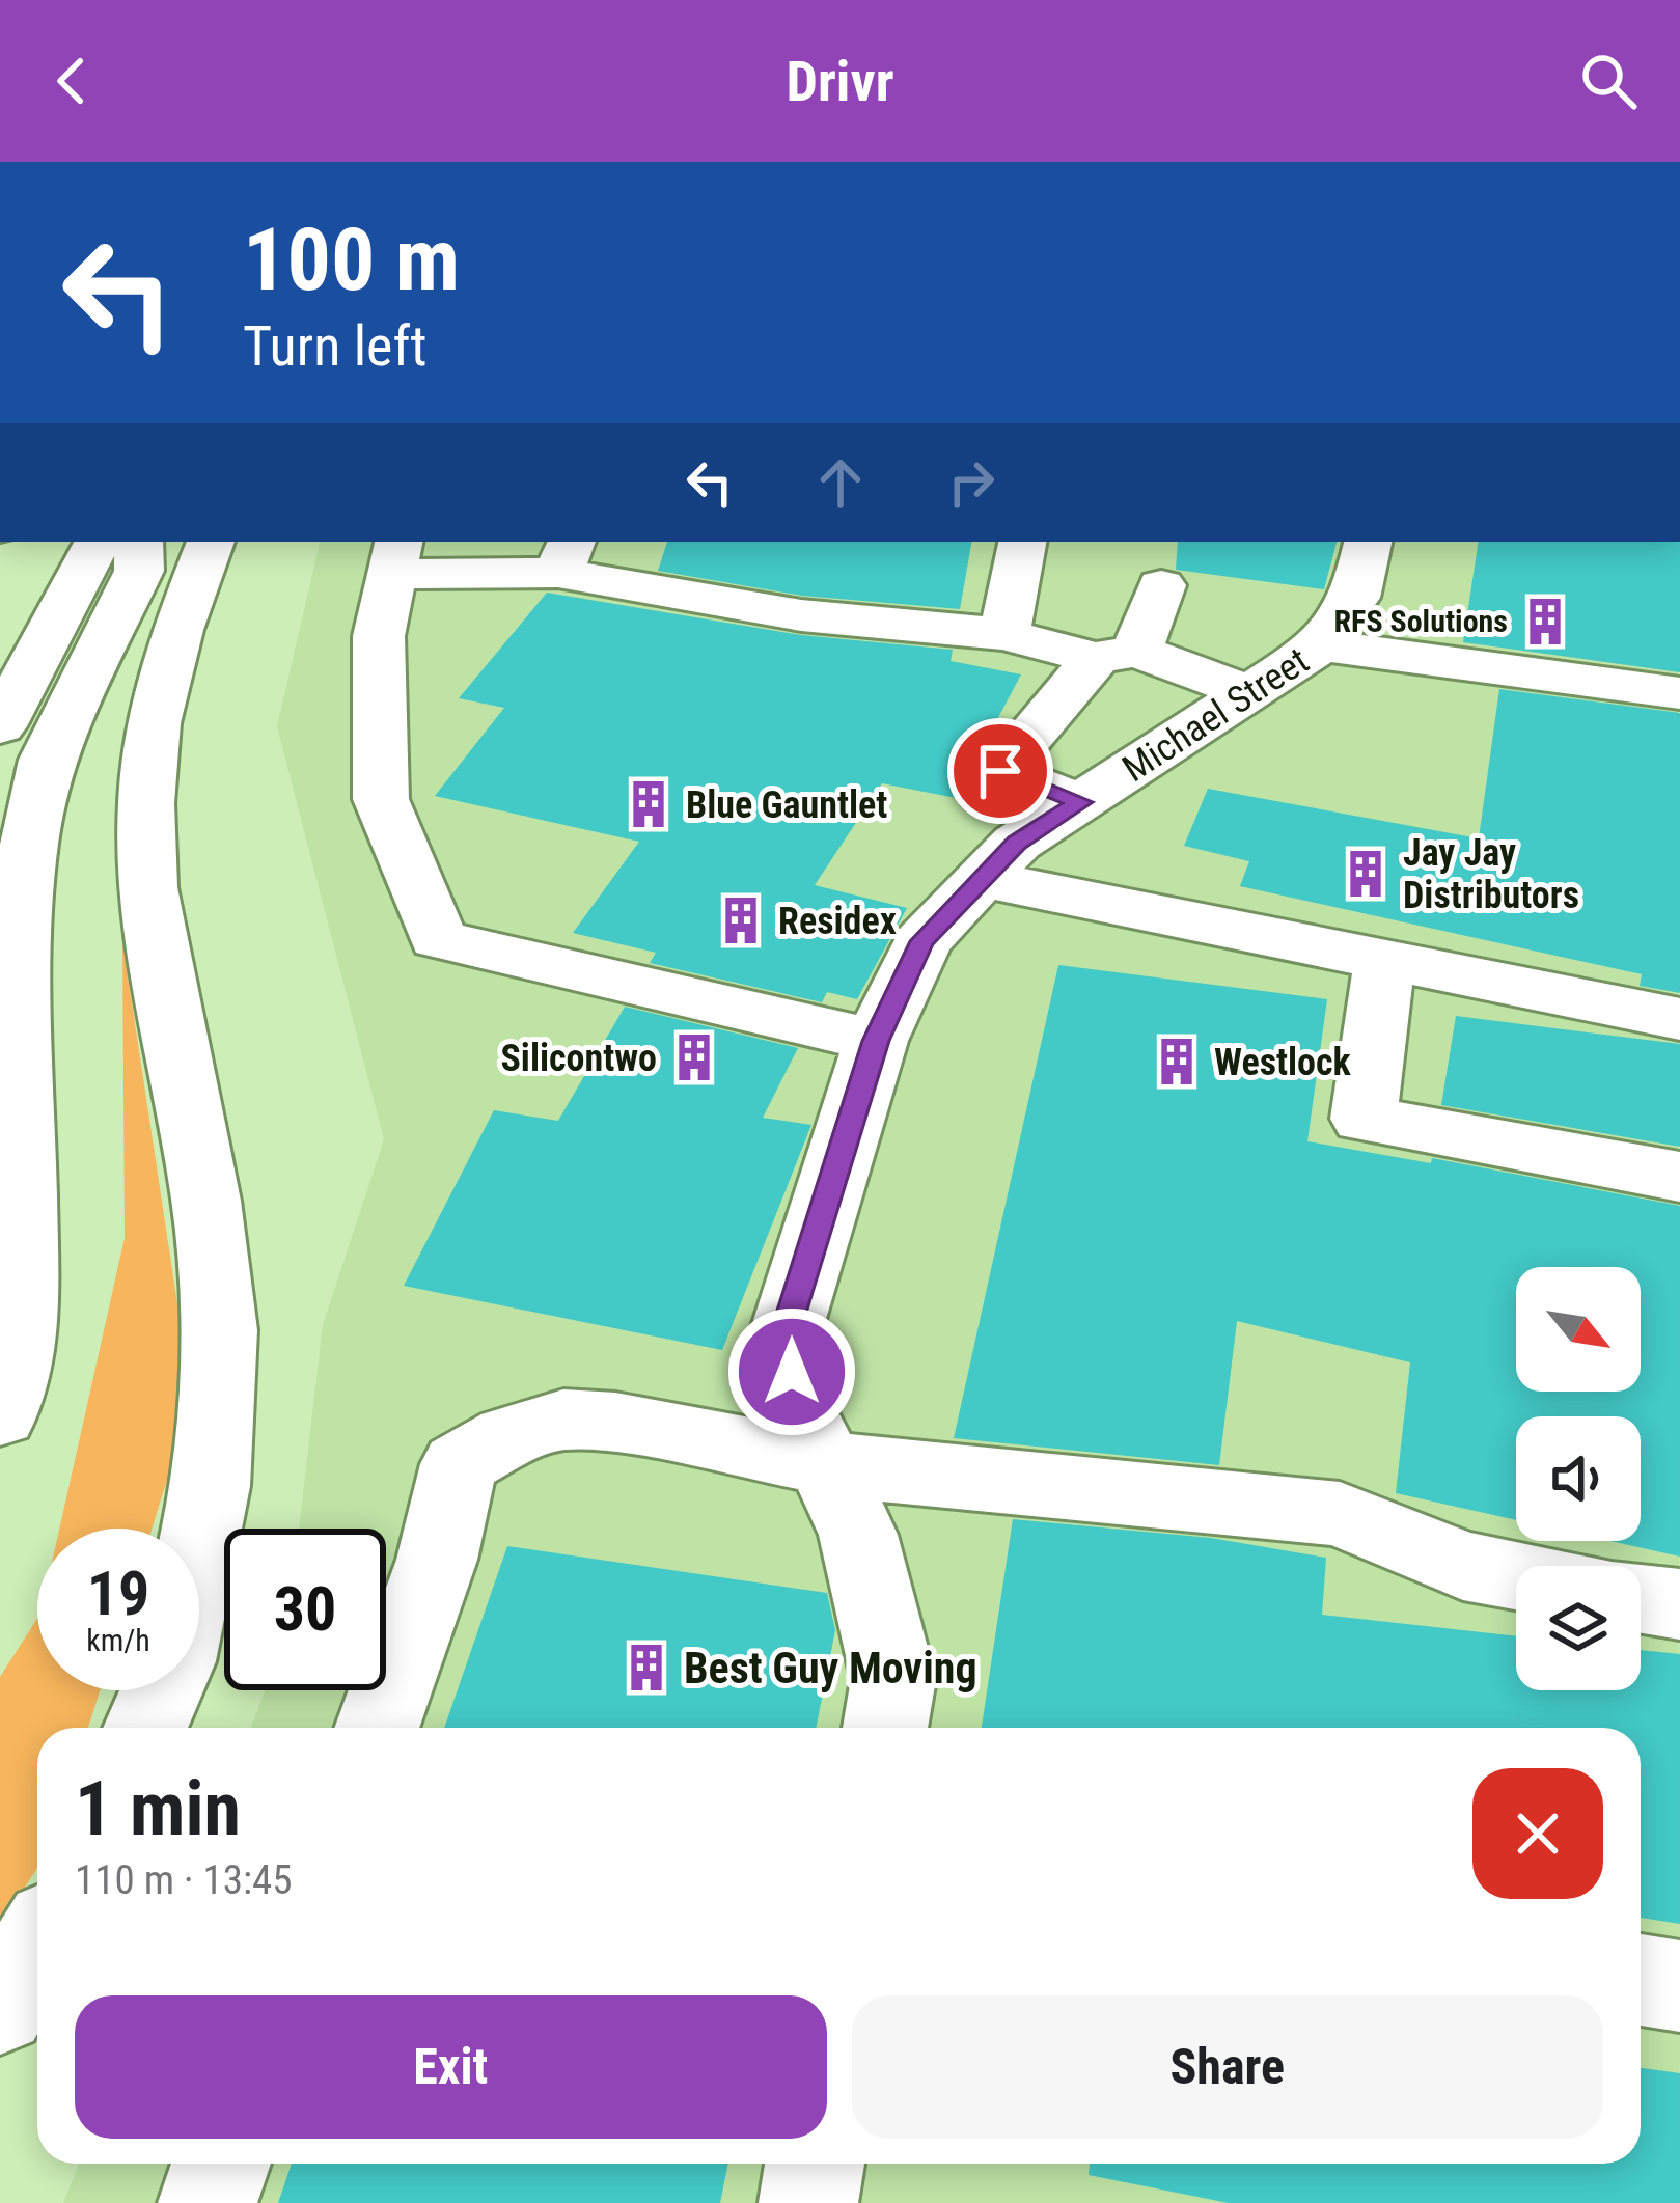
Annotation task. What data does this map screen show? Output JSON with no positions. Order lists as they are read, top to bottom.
{
  "streets": {
    "main road": ["Michael Street"]
  },
  "places": {
    "building": [
      "RFS Solutions",
      "Blue Gauntlet",
      "Jay Jay Distributors",
      "Residex",
      "Silicontwo",
      "Westlock",
      "Best Guy Moving"
    ]
  },
  "north": "bottom right",
  "page": {
    "header": "Drivr",
    "turn": ["100 m", "Turn left"],
    "speed": "19 km/h",
    "limit": "30",
    "heading": ["1 min", "110 m · 13:45"],
    "buttons": ["Exit", "Share"]
  }
}
